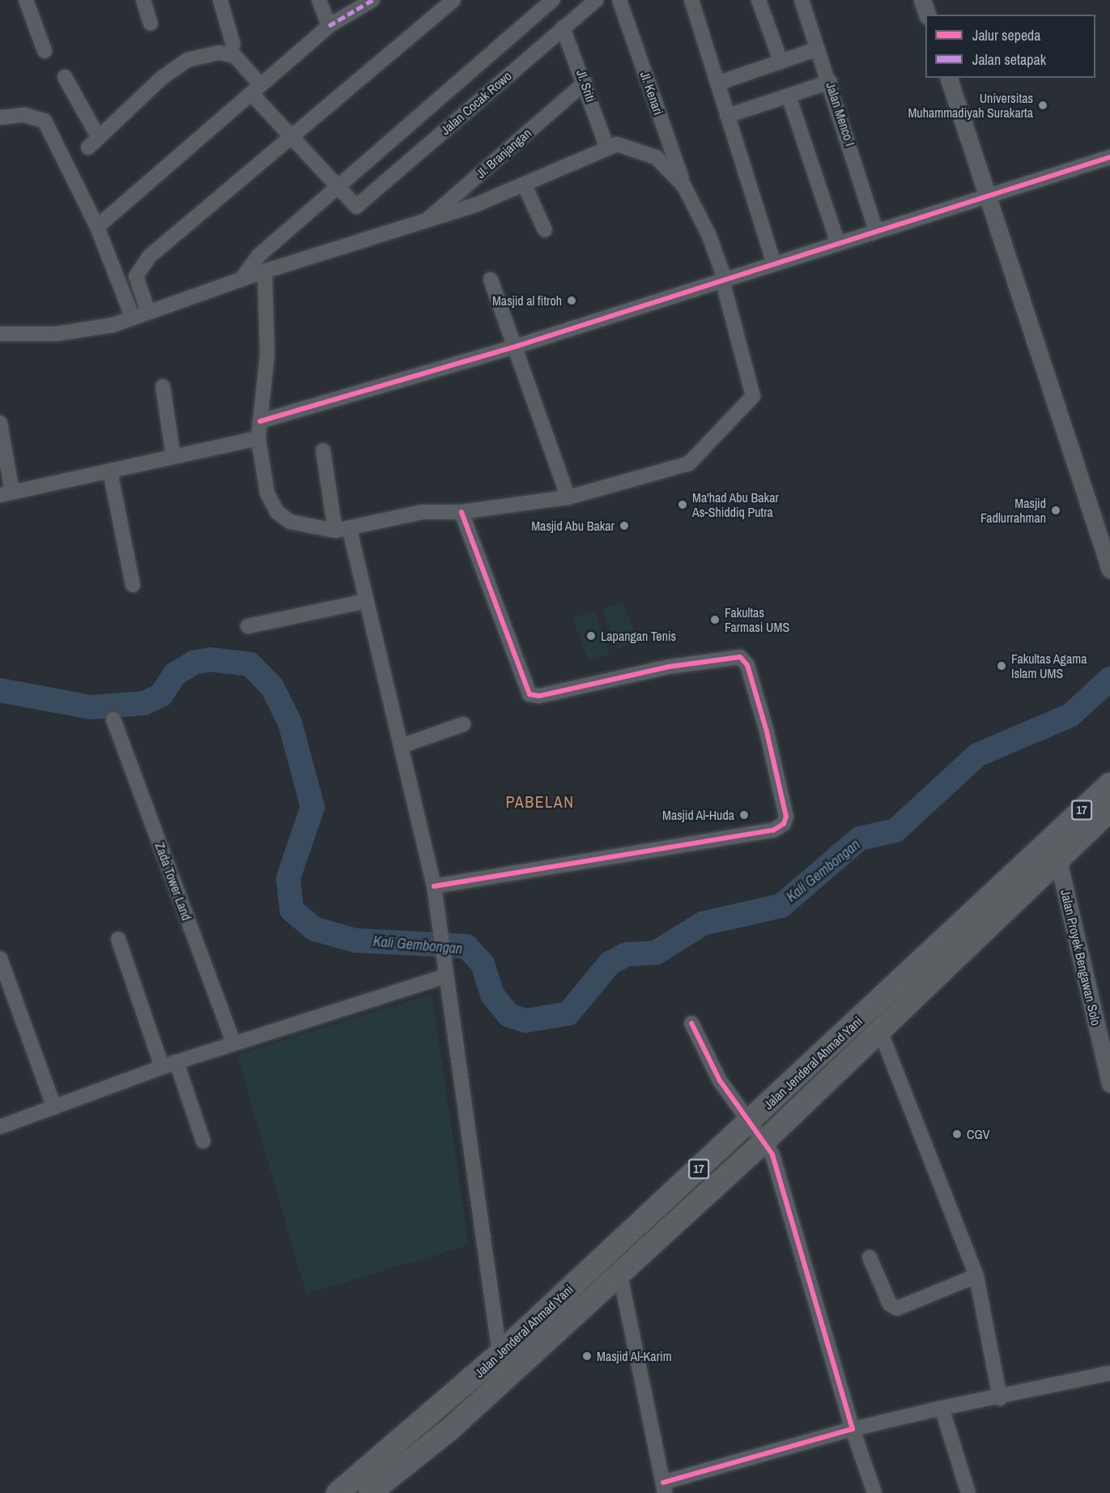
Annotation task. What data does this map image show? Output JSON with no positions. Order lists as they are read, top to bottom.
{
  "streets": {
    "highway": ["17", "Jalan Jenderal Ahmad Yani"],
    "street": [
      "Jl. Sriti",
      "Jl. Kenari",
      "Jalan Cocak Rowo",
      "Jalan Menco I",
      "Jl. Branjangan",
      "Zada Tower Land",
      "Jalan Proyek Bengawan Solo"
    ]
  },
  "crossings": [
    ["Jl. Sriti", "Jalan Cocak Rowo"],
    ["Jl. Sriti", "Jl. Branjangan"],
    ["Jalan Proyek Bengawan Solo", "Jalan Jenderal Ahmad Yani"]
  ],
  "districts": ["PABELAN"],
  "water": ["Kali Gembongan"],
  "places": [
    "Universitas Muhammadiyah Surakarta",
    "Masjid al fitroh",
    "Ma'had Abu Bakar As-Shiddiq Putra",
    "Masjid Fadlurrahman",
    "Masjid Abu Bakar",
    "Fakultas Farmasi UMS",
    "Lapangan Tenis",
    "Fakultas Agama Islam UMS",
    "Masjid Al-Huda",
    "CGV",
    "Masjid Al-Karim"
  ],
  "legend": ["Jalur sepeda", "Jalan setapak"]
}
